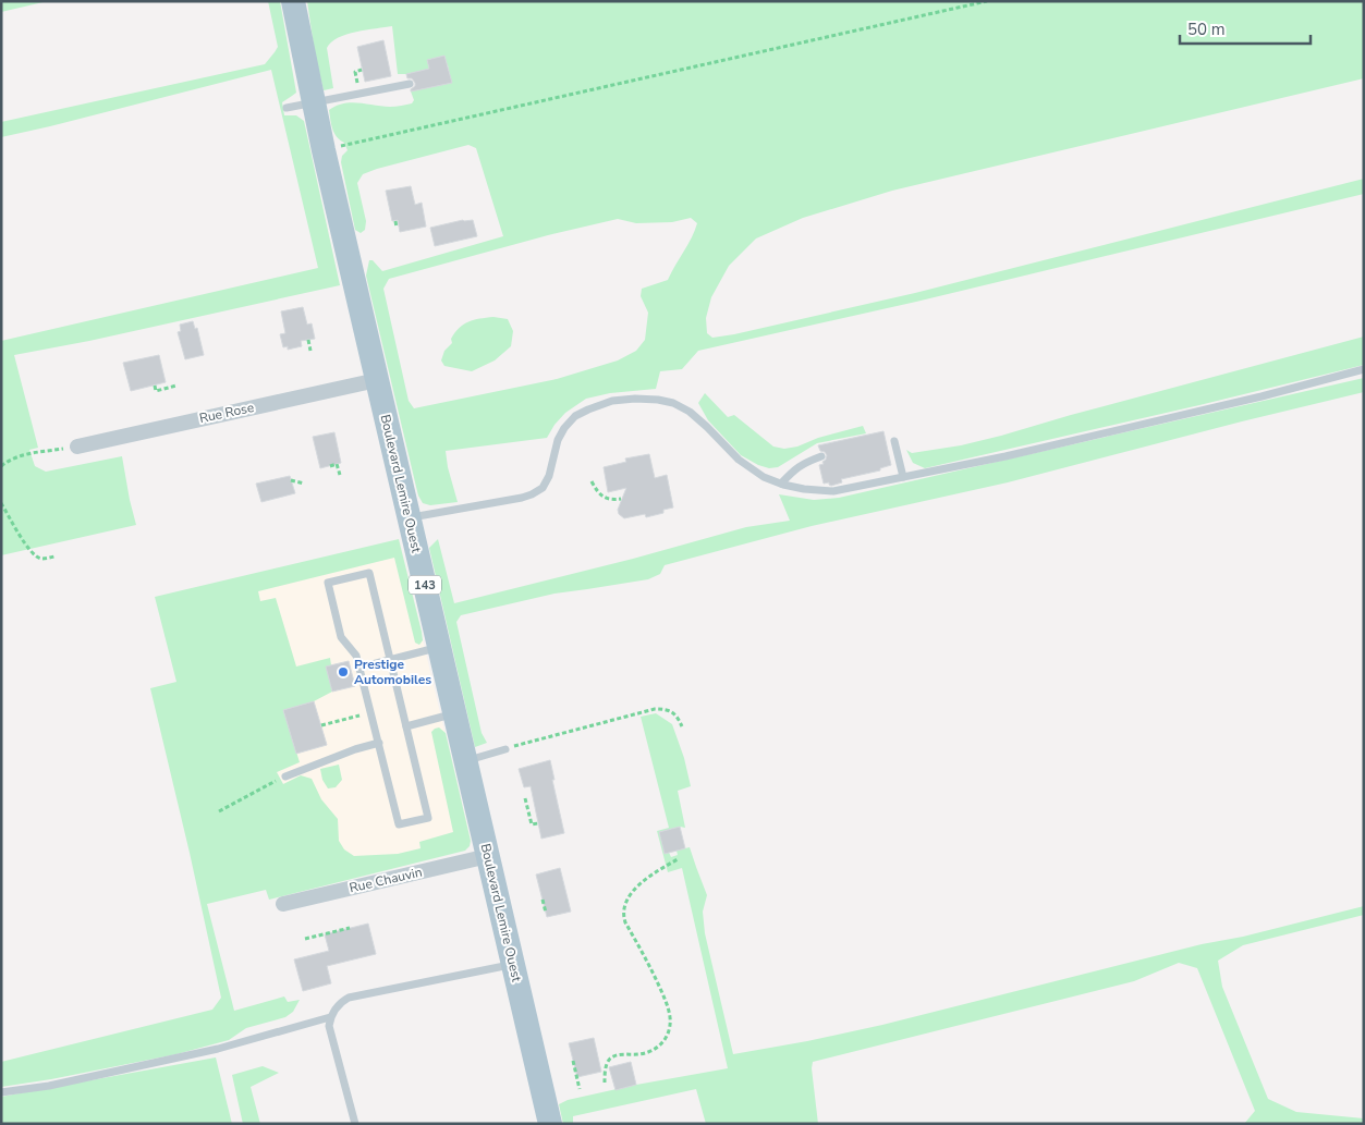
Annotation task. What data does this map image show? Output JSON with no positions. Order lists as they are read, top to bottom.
{
  "streets": {
    "main road": ["Boulevard Lemire Ouest", "143"],
    "street": ["Rue Rose", "Rue Chauvin"]
  },
  "crossings": [
    ["Rue Rose", "Boulevard Lemire Ouest"],
    ["Boulevard Lemire Ouest", "Rue Chauvin"]
  ],
  "places": ["Prestige Automobiles"],
  "scale_bar": "50 m"
}
